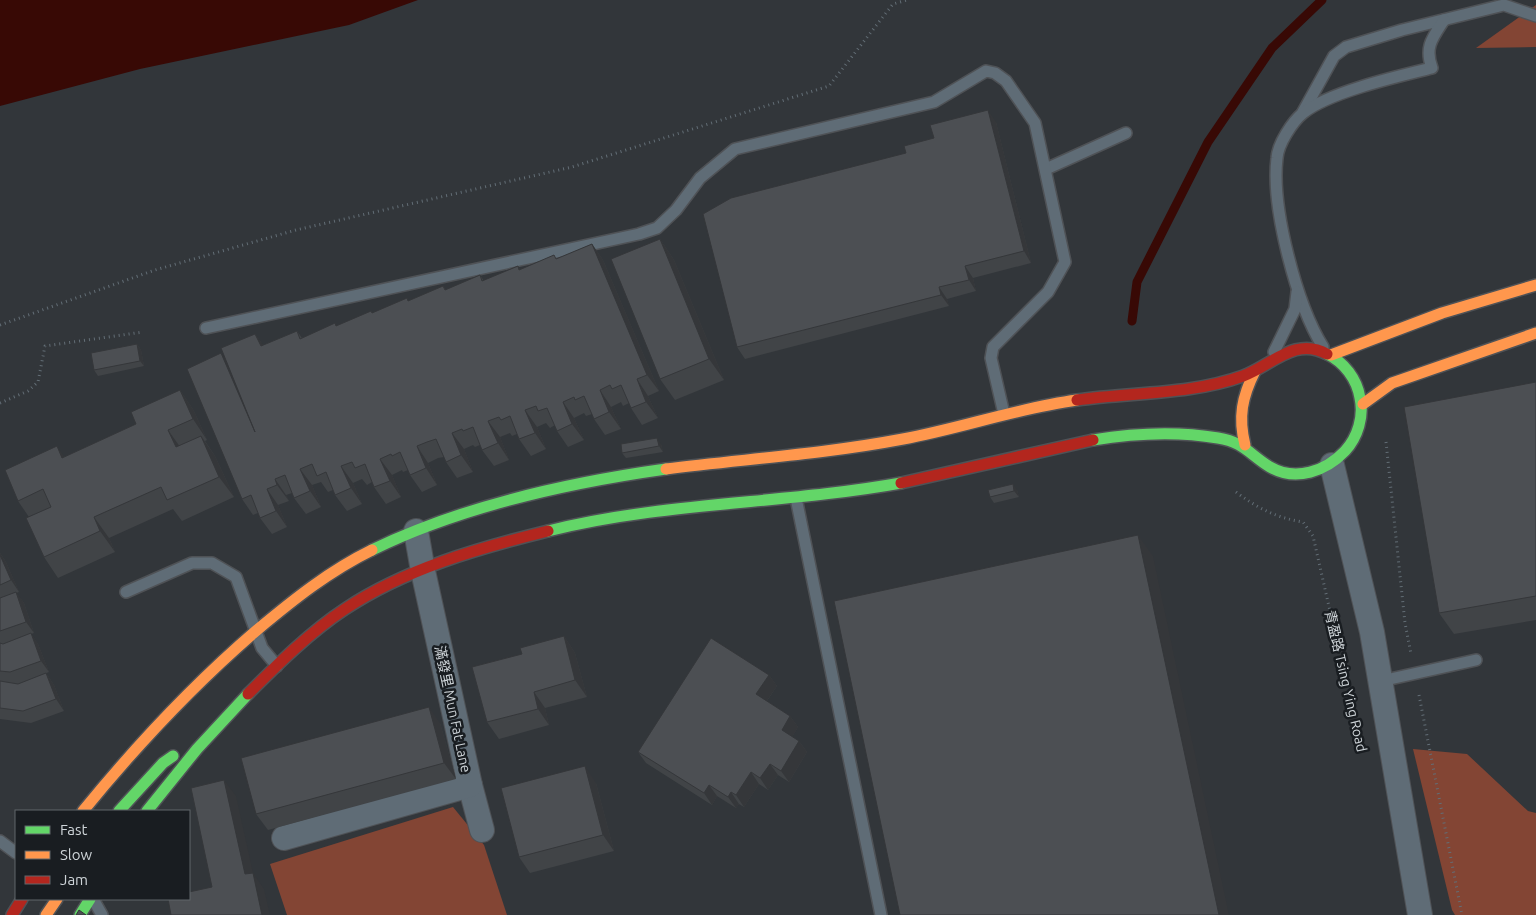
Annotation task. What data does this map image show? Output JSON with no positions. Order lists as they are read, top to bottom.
{
  "streets": {
    "street": ["滿發里 Mun Fat Lane"],
    "path": ["青盈路 Tsing Ying Road"]
  },
  "legend": ["Fast", "Slow", "Jam"]
}
